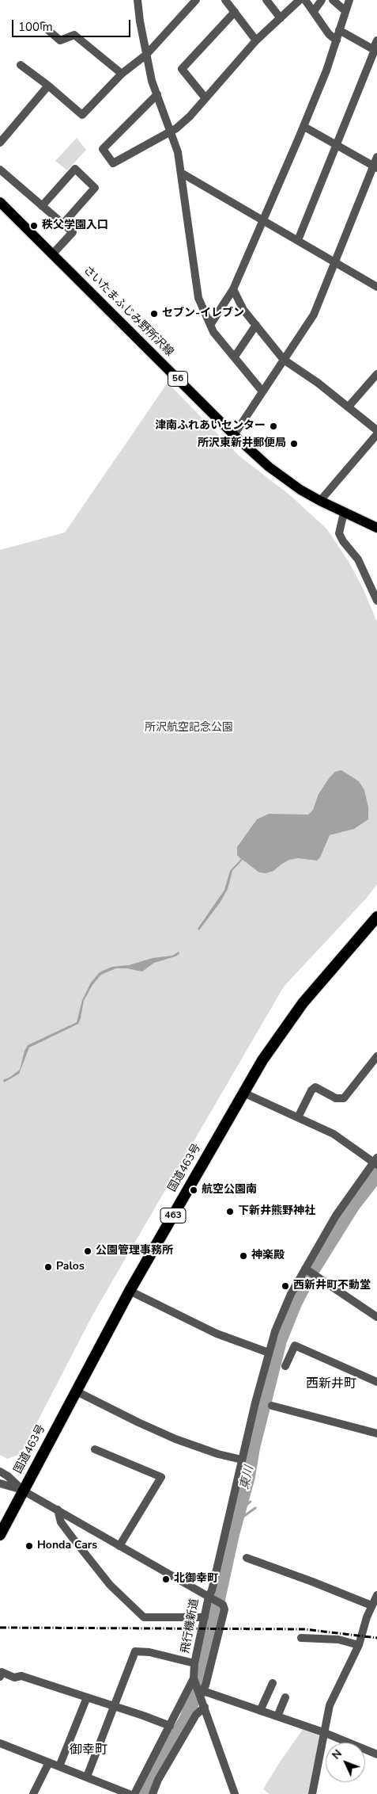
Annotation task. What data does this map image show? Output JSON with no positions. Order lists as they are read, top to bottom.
{
  "streets": {
    "highway": ["国道463号", "463"],
    "main road": ["さいたまふじみ野所沢線", "56"],
    "street": ["飛行機新道"]
  },
  "crossings": [
    ["国道463号", "飛行機新道"]
  ],
  "districts": ["西新井町", "御幸町"],
  "water": ["東川"],
  "parks": ["所沢航空記念公園"],
  "places": [
    "秩父学園入口",
    "セブン-イレブン",
    "津南ふれあいセンター",
    "所沢東新井郵便局",
    "航空公園南",
    "下新井熊野神社",
    "公園管理事務所",
    "神楽殿",
    "Palos",
    "西新井町不動堂",
    "Honda Cars",
    "北御幸町"
  ],
  "scale_bar": "100 m",
  "north": "top left"
}
